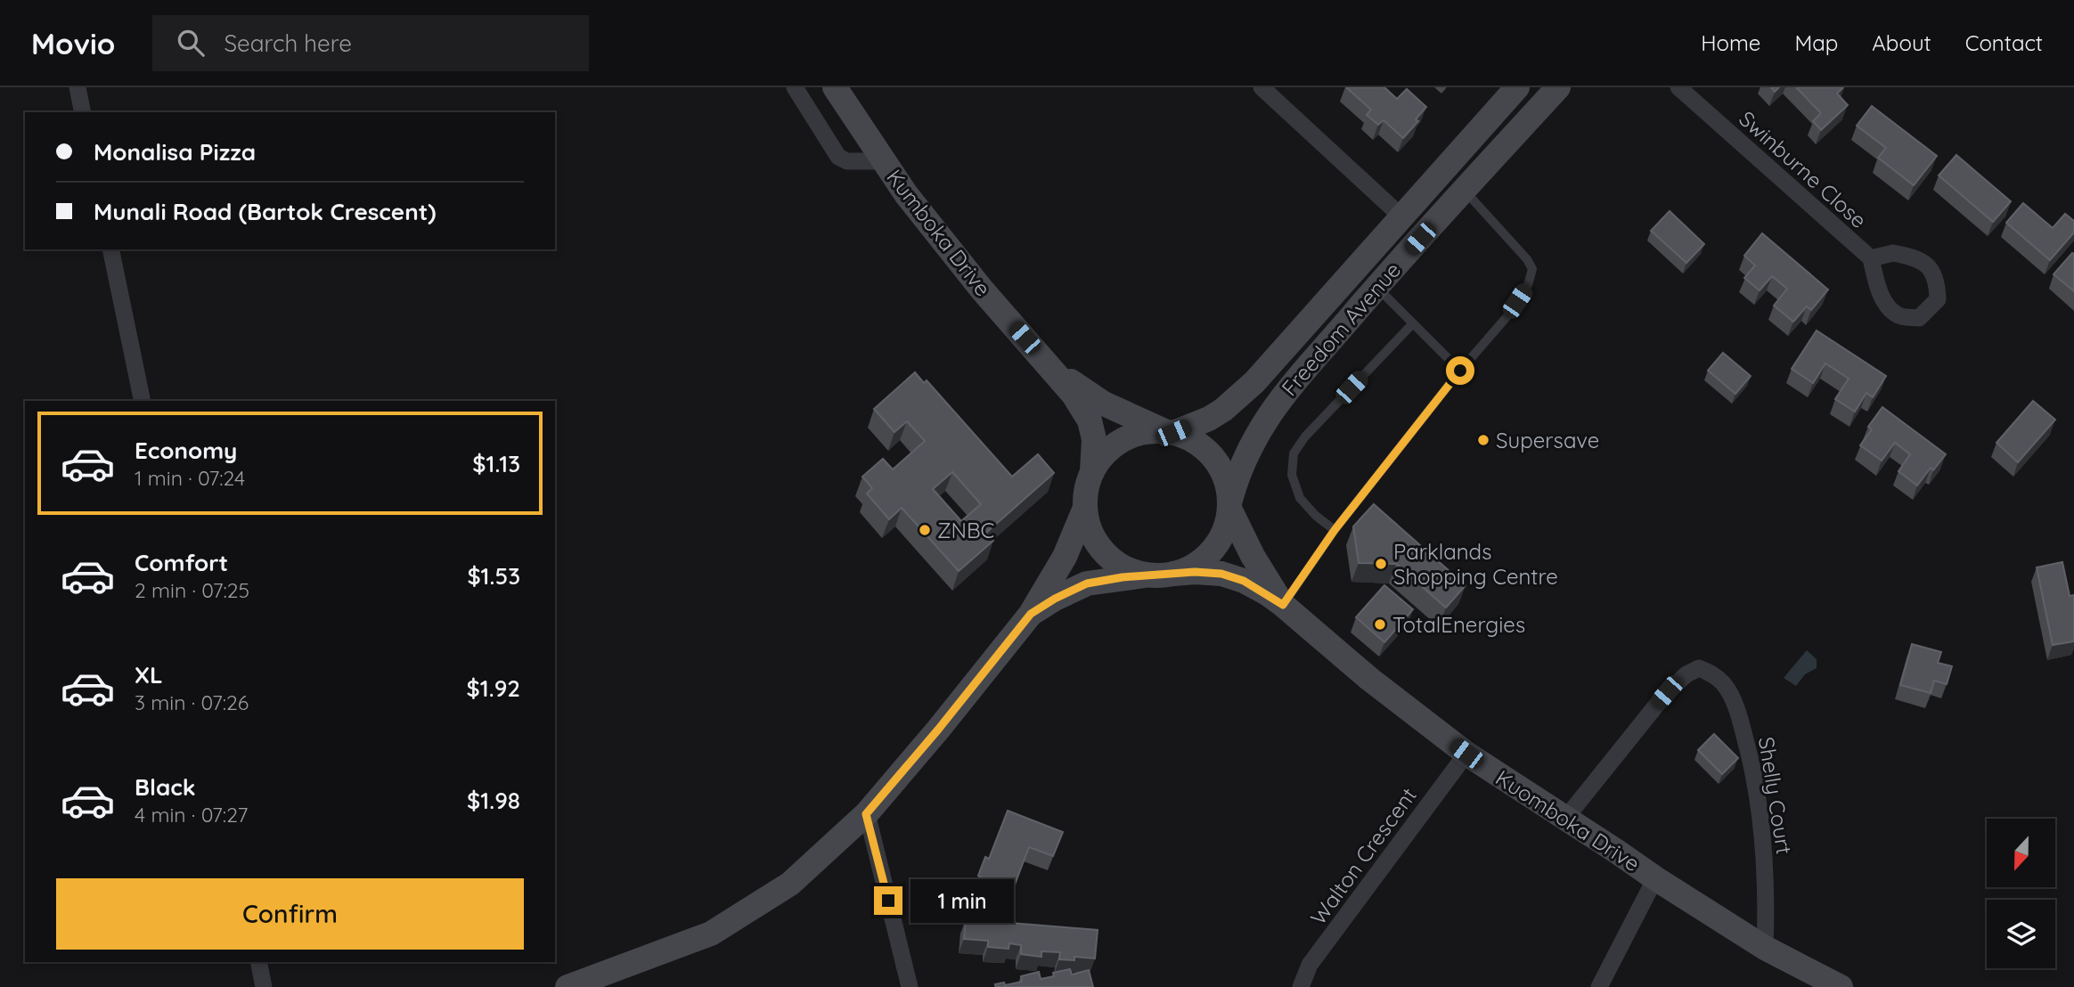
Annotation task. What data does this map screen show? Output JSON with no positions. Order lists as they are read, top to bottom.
{
  "streets": {
    "main road": ["Kumboka Drive", "Freedom Avenue", "Kuomboka Drive"],
    "street": ["Swinburne Close", "Shelly Court", "Walton Crescent"]
  },
  "crossings": [
    ["Kumboka Drive", "Freedom Avenue"],
    ["Shelly Court", "Kuomboka Drive"],
    ["Kuomboka Drive", "Walton Crescent"]
  ],
  "places": [
    "Supersave",
    "ZNBC",
    "Parklands Shopping Centre",
    "TotalEnergies"
  ],
  "north": "bottom",
  "page": {
    "header": "Movio",
    "search": "Search here",
    "nav": [
      "Home",
      "Map",
      "About",
      "Contact"
    ],
    "banner": ["Monalisa Pizza", "Munali Road (Bartok Crescent)"],
    "list": [
      {
        "name": "Economy",
        "note": "1 min · 07:24",
        "value": "$1.13"
      },
      {
        "name": "Comfort",
        "note": "2 min · 07:25",
        "value": "$1.53"
      },
      {
        "name": "XL",
        "note": "3 min · 07:26",
        "value": "$1.92"
      },
      {
        "name": "Black",
        "note": "4 min · 07:27",
        "value": "$1.98"
      }
    ],
    "buttons": "Confirm",
    "bubble": "1 min"
  }
}
